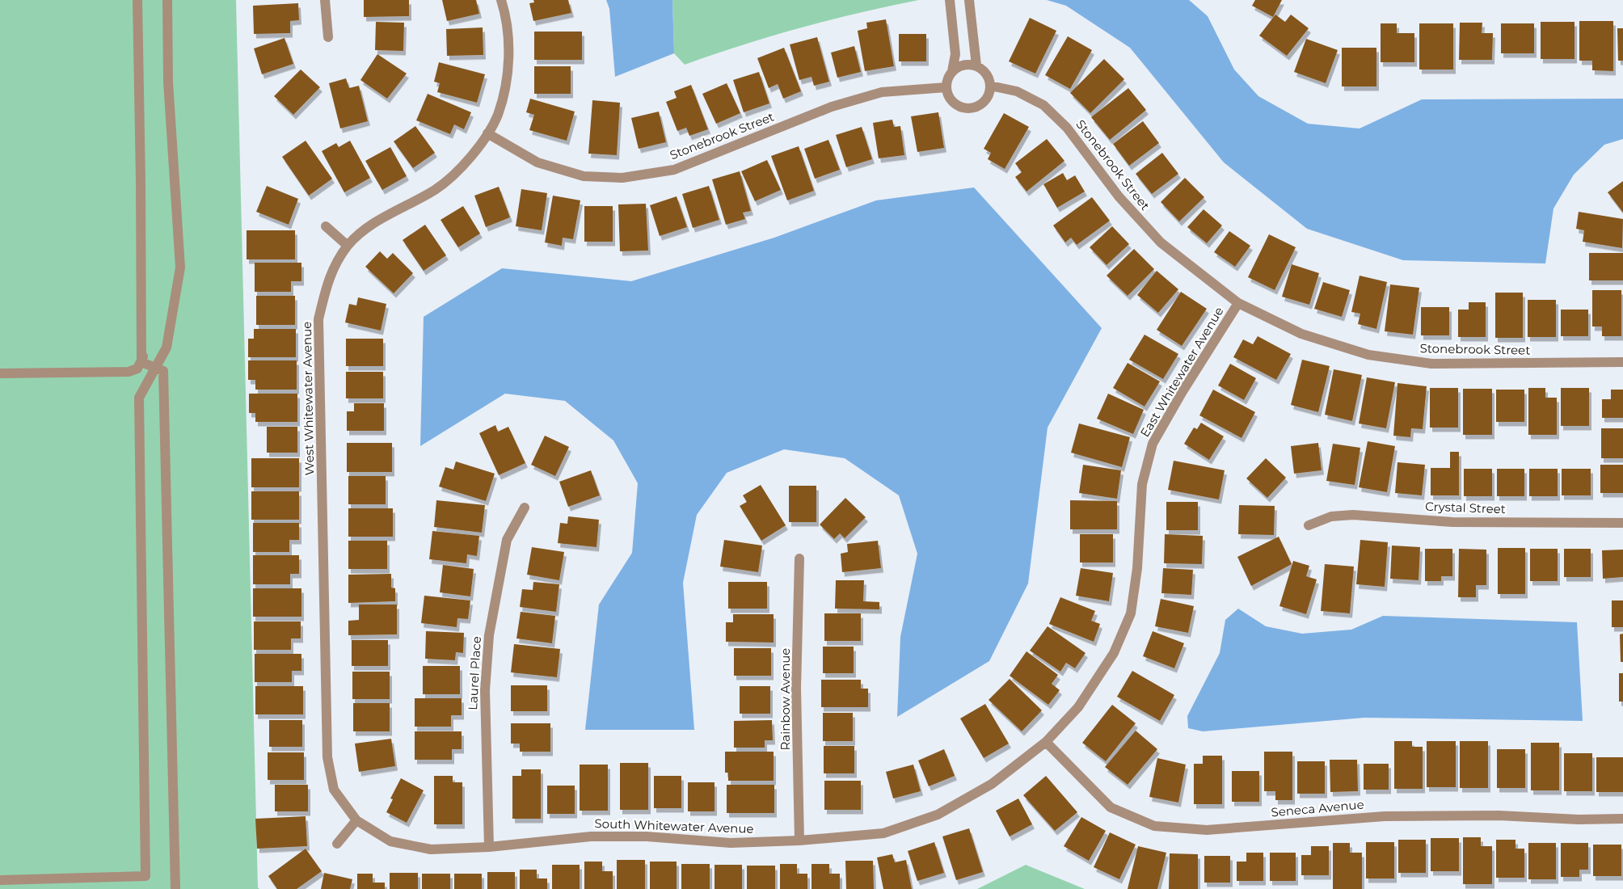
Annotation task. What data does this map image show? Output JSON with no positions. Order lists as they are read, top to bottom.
{
  "streets": {
    "street": [
      "Stonebrook Street",
      "East Whitewater Avenue",
      "West Whitewater Avenue",
      "Crystal Street",
      "Laurel Place",
      "Rainbow Avenue",
      "Seneca Avenue",
      "South Whitewater Avenue"
    ]
  },
  "crossings": [
    ["Stonebrook Street", "East Whitewater Avenue"],
    ["Stonebrook Street", "West Whitewater Avenue"],
    ["East Whitewater Avenue", "Seneca Avenue"],
    ["East Whitewater Avenue", "South Whitewater Avenue"],
    ["West Whitewater Avenue", "South Whitewater Avenue"],
    ["Laurel Place", "South Whitewater Avenue"],
    ["Rainbow Avenue", "South Whitewater Avenue"],
    ["Seneca Avenue", "South Whitewater Avenue"]
  ]
}
